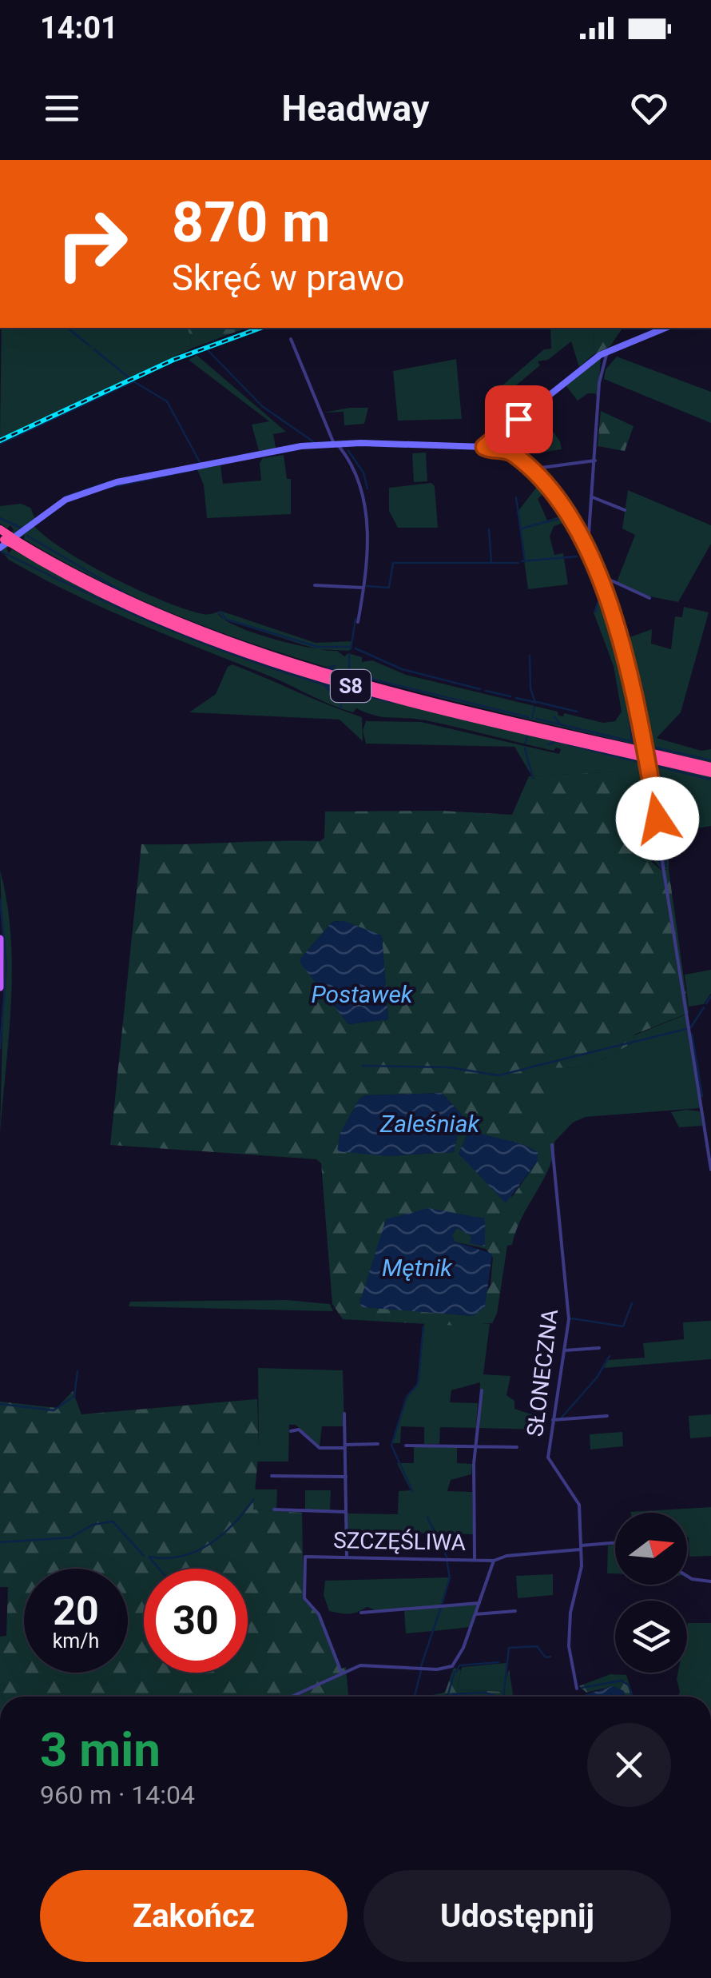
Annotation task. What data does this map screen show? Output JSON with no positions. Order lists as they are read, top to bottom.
{
  "streets": {
    "highway": ["S8"],
    "street": ["SŁONECZNA", "SZCZĘŚLIWA"]
  },
  "crossings": [
    ["SŁONECZNA", "SZCZĘŚLIWA"]
  ],
  "water": ["Postawek", "Zaleśniak", "Mętnik"],
  "north": "right",
  "page": {
    "status": "14:01",
    "header": "Headway",
    "turn": ["870 m", "Skręć w prawo"],
    "speed": "20 km/h",
    "limit": "30",
    "heading": ["3 min", "960 m · 14:04"],
    "buttons": ["Zakończ", "Udostępnij"]
  }
}
